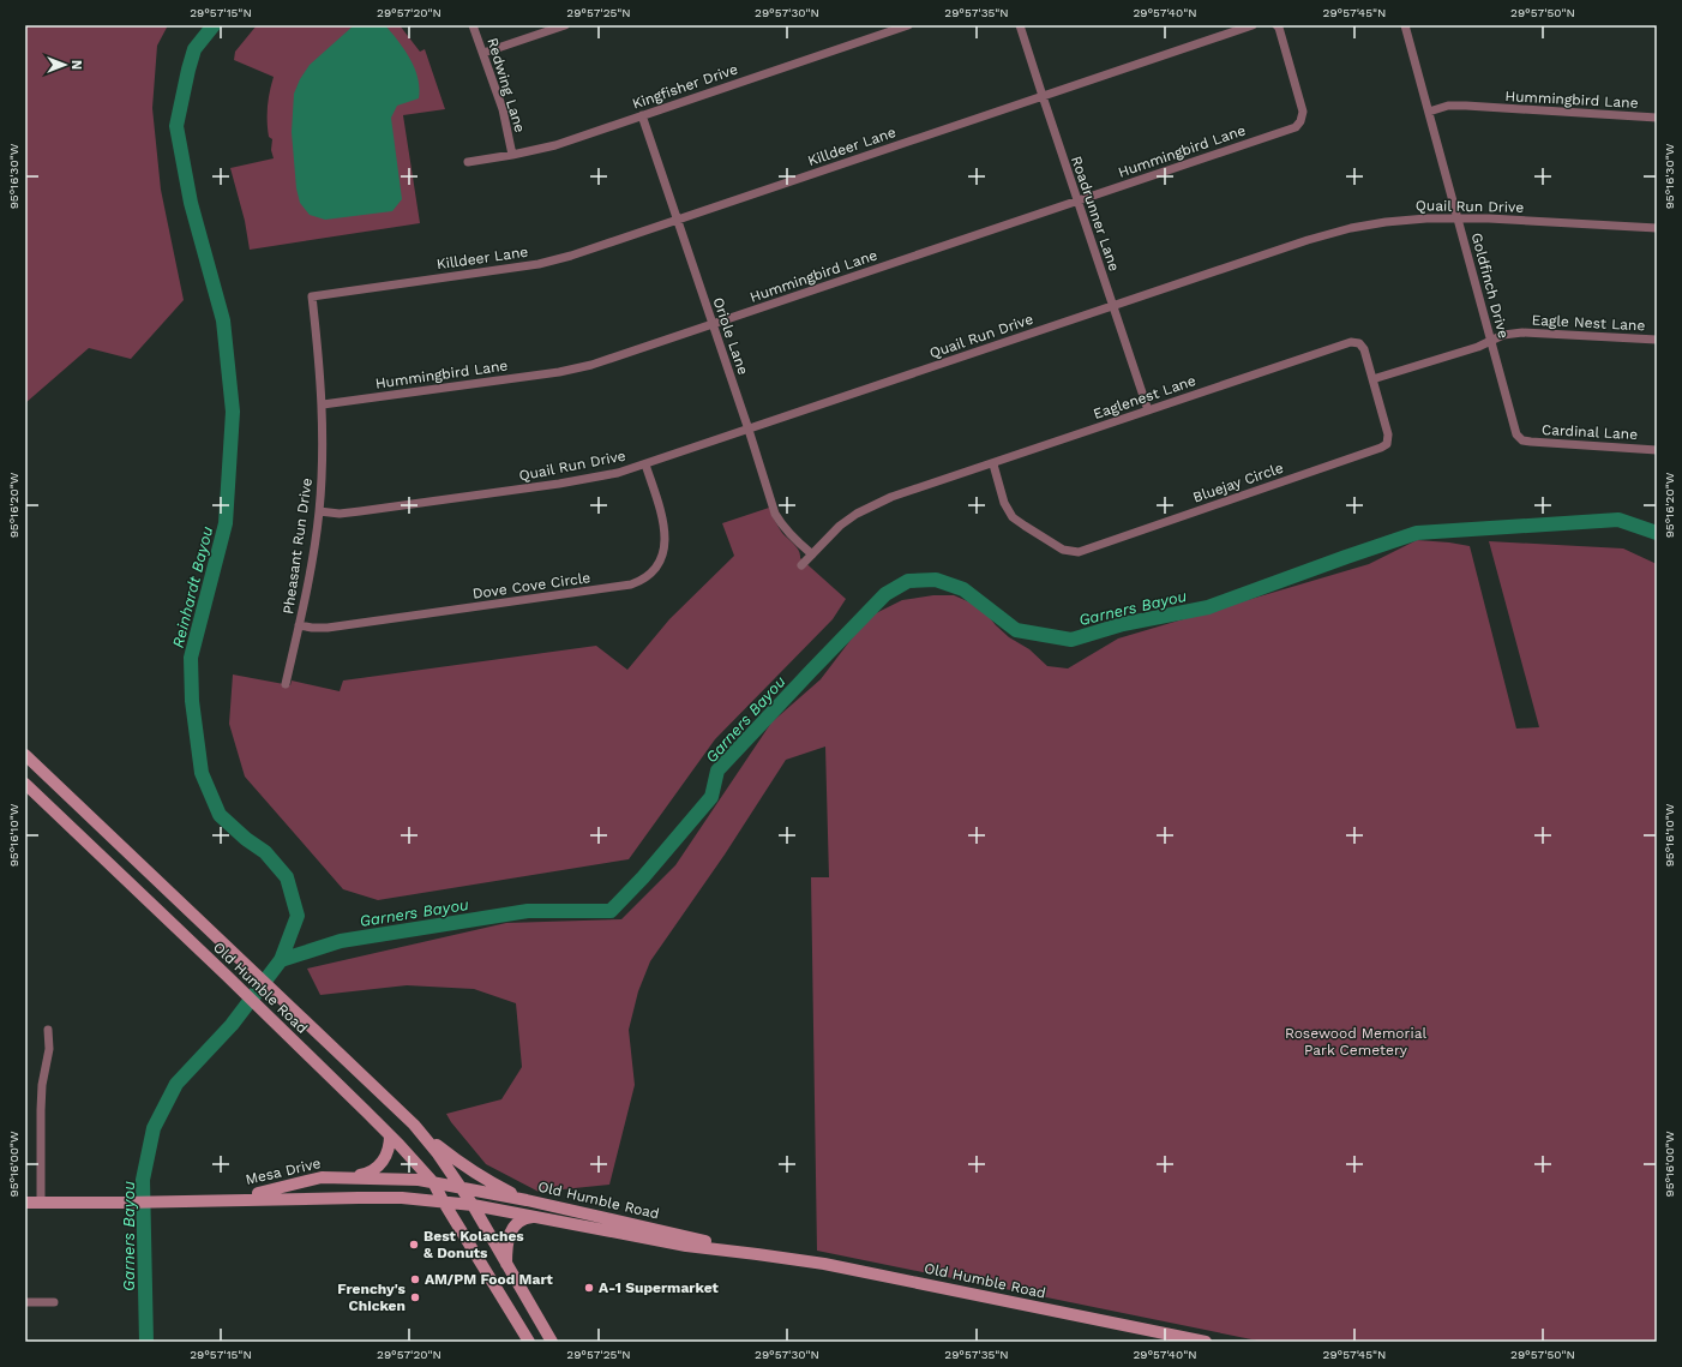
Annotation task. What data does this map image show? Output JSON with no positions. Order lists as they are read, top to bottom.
{
  "streets": {
    "main road": ["Old Humble Road", "Mesa Drive"],
    "street": [
      "Redwing Lane",
      "Kingfisher Drive",
      "Hummingbird Lane",
      "Killdeer Lane",
      "Quail Run Drive",
      "Roadrunner Lane",
      "Goldfinch Drive",
      "Eagle Nest Lane",
      "Oriole Lane",
      "Eaglenest Lane",
      "Cardinal Lane",
      "Bluejay Circle",
      "Pheasant Run Drive",
      "Dove Cove Circle"
    ]
  },
  "crossings": [
    ["Redwing Lane", "Kingfisher Drive"],
    ["Kingfisher Drive", "Oriole Lane"],
    ["Hummingbird Lane", "Roadrunner Lane"],
    ["Hummingbird Lane", "Goldfinch Drive"],
    ["Hummingbird Lane", "Oriole Lane"],
    ["Hummingbird Lane", "Pheasant Run Drive"],
    ["Killdeer Lane", "Roadrunner Lane"],
    ["Killdeer Lane", "Oriole Lane"],
    ["Killdeer Lane", "Pheasant Run Drive"],
    ["Quail Run Drive", "Roadrunner Lane"],
    ["Quail Run Drive", "Goldfinch Drive"],
    ["Quail Run Drive", "Oriole Lane"],
    ["Quail Run Drive", "Pheasant Run Drive"],
    ["Quail Run Drive", "Dove Cove Circle"],
    ["Roadrunner Lane", "Eaglenest Lane"],
    ["Goldfinch Drive", "Eagle Nest Lane"],
    ["Goldfinch Drive", "Cardinal Lane"],
    ["Oriole Lane", "Eaglenest Lane"],
    ["Eaglenest Lane", "Bluejay Circle"],
    ["Pheasant Run Drive", "Dove Cove Circle"],
    ["Old Humble Road", "Mesa Drive"]
  ],
  "water": ["Reinhardt Bayou", "Garners Bayou"],
  "parks": ["Rosewood Memorial Park Cemetery"],
  "places": [
    "Best Kolaches & Donuts",
    "AM/PM Food Mart",
    "A-1 Supermarket",
    "Frenchy's Chicken"
  ],
  "north": "right",
  "coordinates": [
    "29°57'15\"N",
    "29°57'20\"N",
    "29°57'25\"N",
    "29°57'30\"N",
    "29°57'35\"N",
    "29°57'40\"N",
    "29°57'45\"N",
    "29°57'50\"N",
    "95°16'30\"W",
    "95°16'20\"W",
    "95°16'10\"W",
    "95°16'00\"W"
  ]
}
